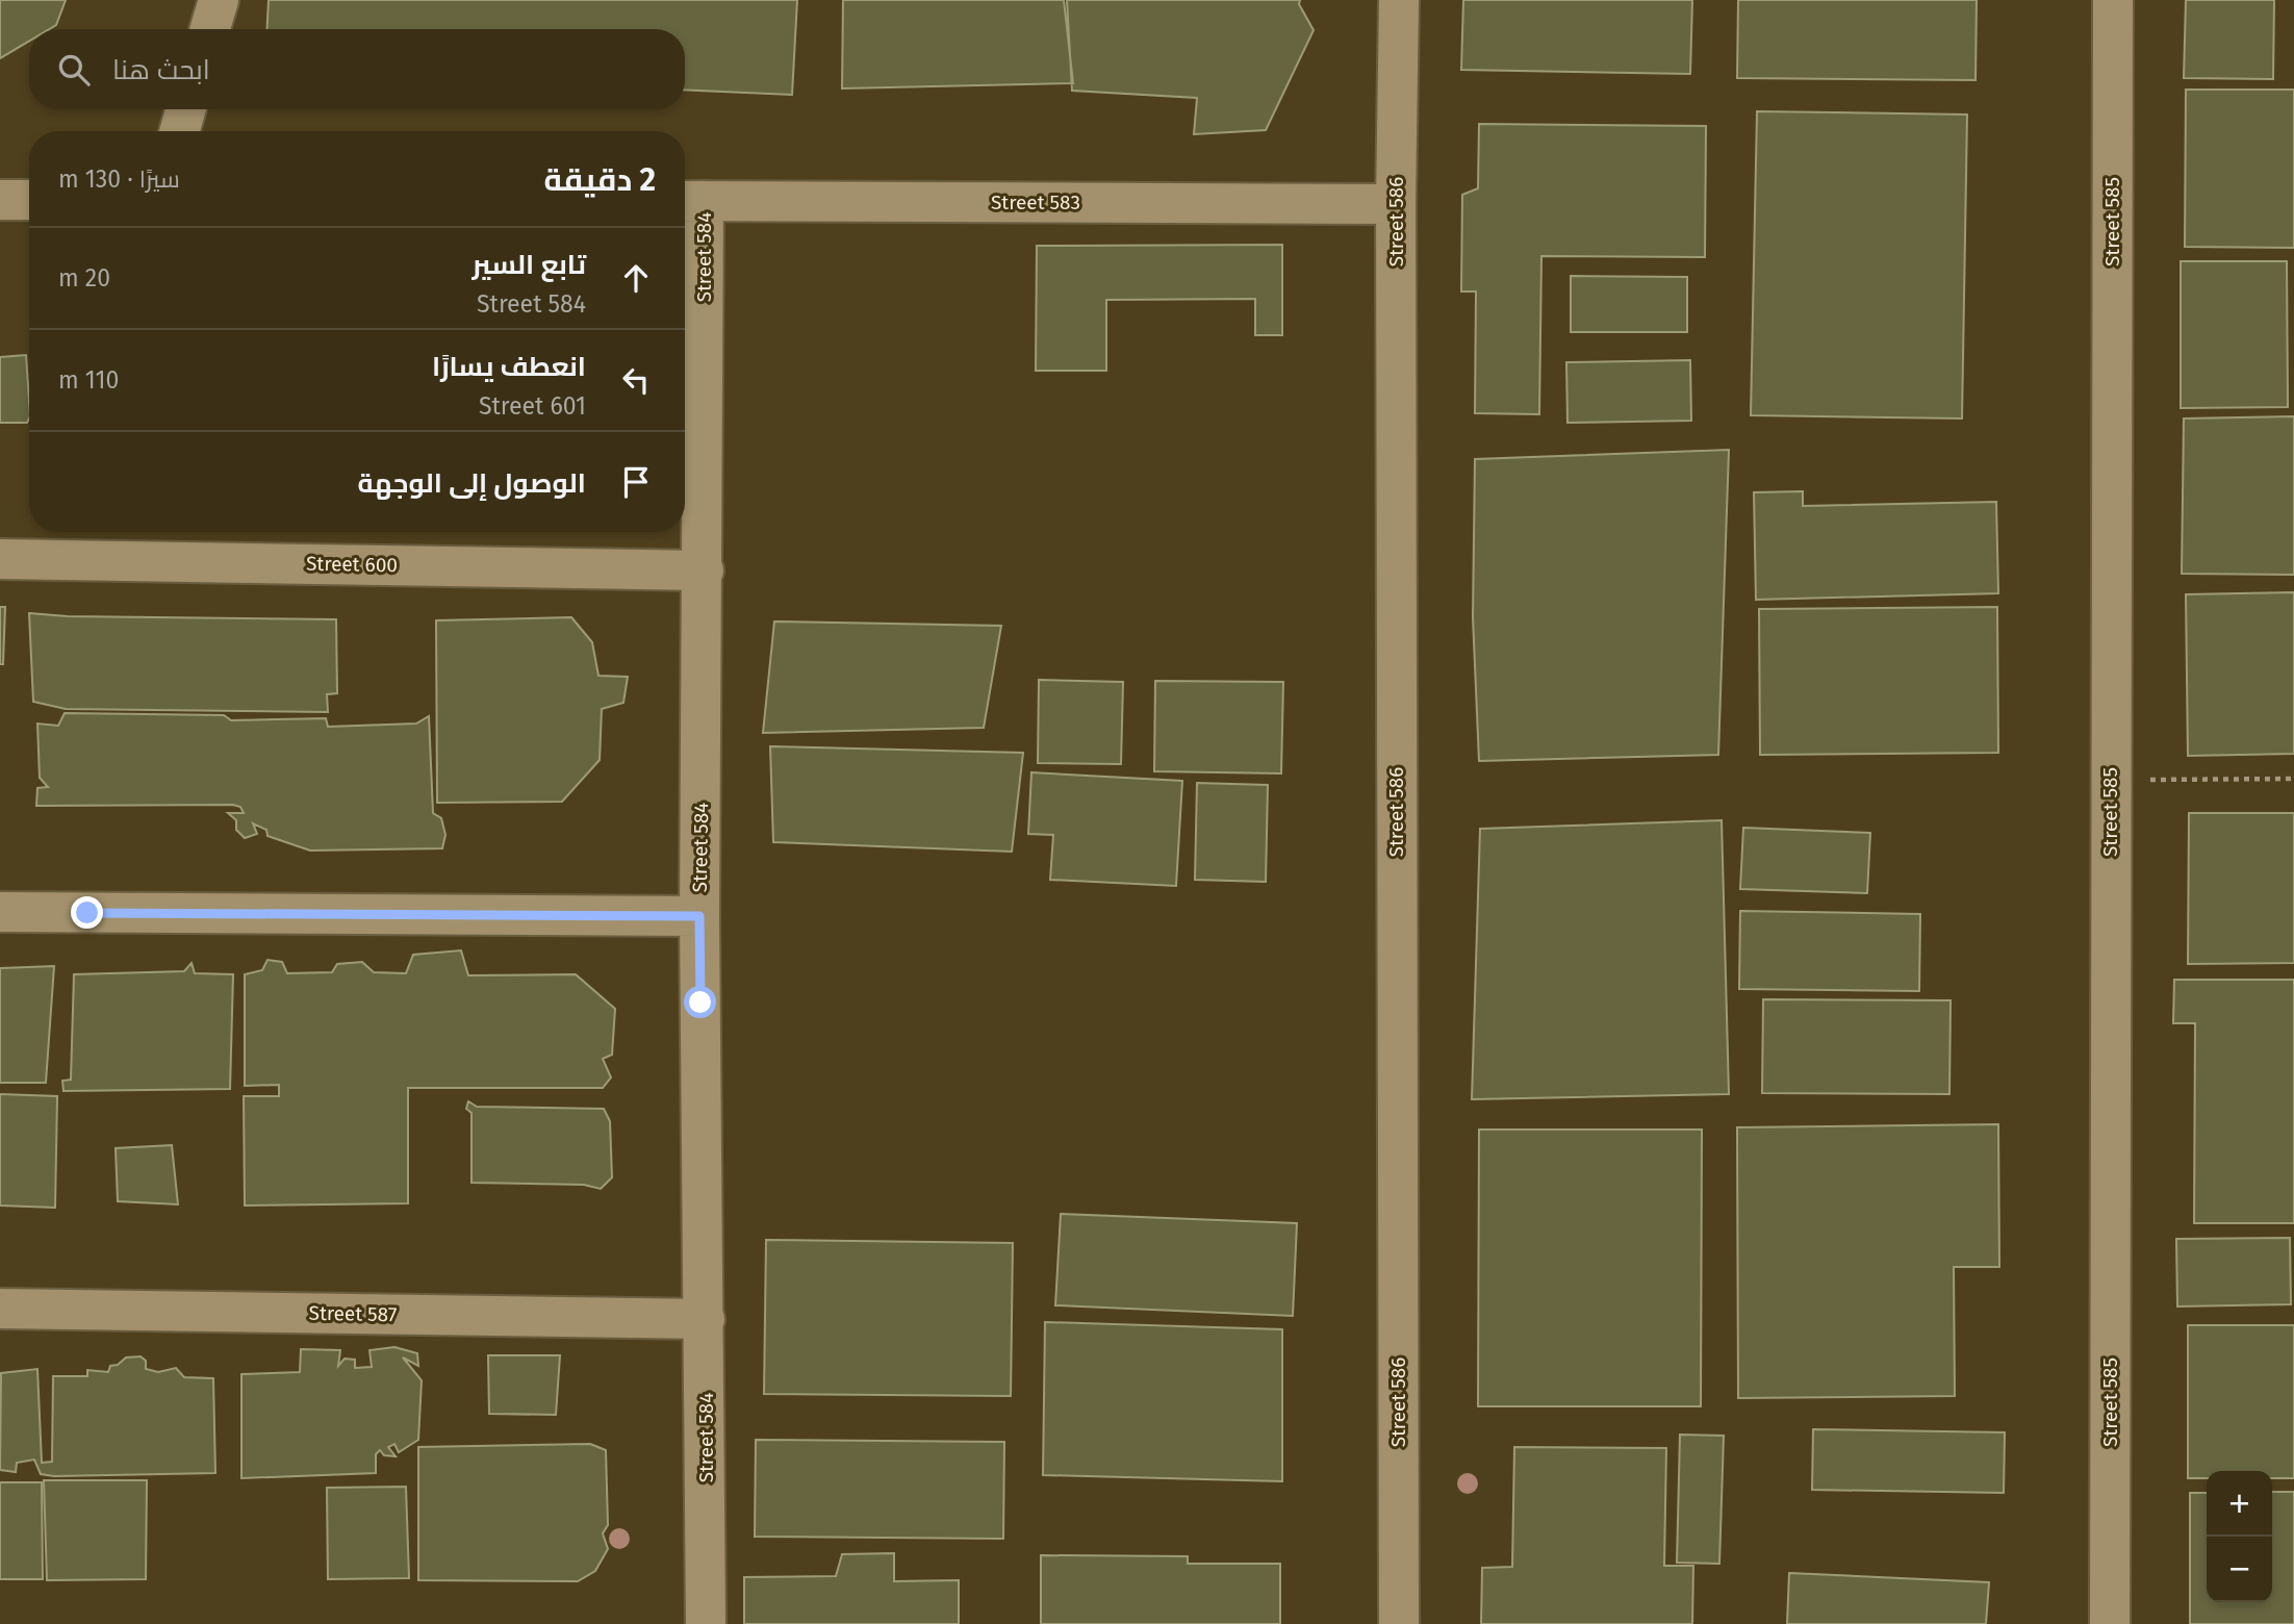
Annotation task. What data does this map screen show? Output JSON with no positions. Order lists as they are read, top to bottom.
{
  "streets": {
    "street": [
      "Street 583",
      "Street 586",
      "Street 585",
      "Street 584",
      "Street 600",
      "Street 587"
    ]
  },
  "crossings": [
    ["Street 583", "Street 586"],
    ["Street 583", "Street 584"],
    ["Street 584", "Street 600"],
    ["Street 584", "Street 587"]
  ],
  "page": {
    "search": "ابحث هنا",
    "heading": ["2 دقيقة", "سيرًا · 130 m"],
    "list": [
      ["تابع السير", "Street 584", "20 m"],
      ["انعطف يسارًا", "Street 601", "110 m"],
      "الوصول إلى الوجهة"
    ],
    "map_buttons": ["+", "−"]
  }
}
